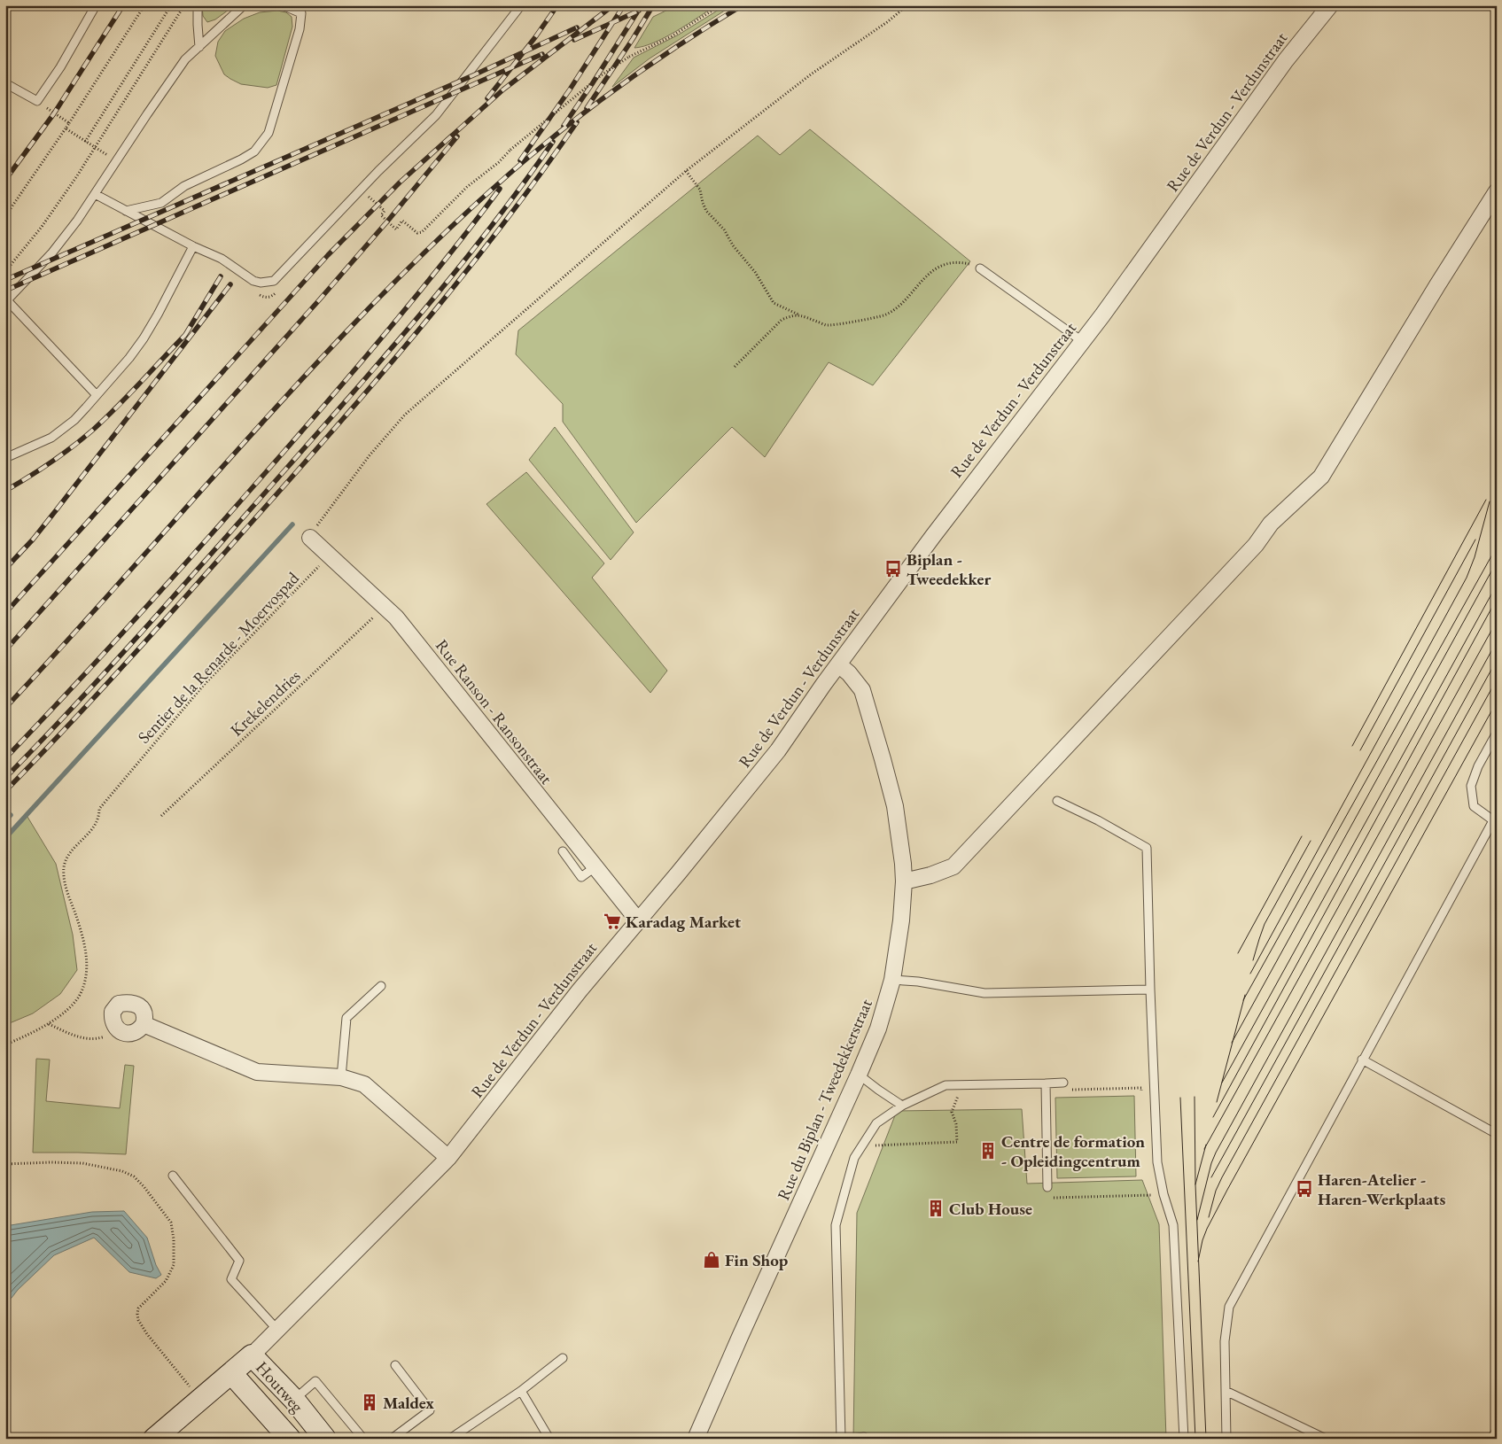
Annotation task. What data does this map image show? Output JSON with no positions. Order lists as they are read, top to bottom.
{
  "streets": {
    "main road": ["Houtweg"],
    "street": ["Rue de Verdun - Verdunstraat", "Rue Ranson - Ransonstraat", "Rue du Biplan - Tweedekkerstraat"],
    "path": ["Sentier de la Renarde - Moervospad", "Krekelendries"]
  },
  "crossings": [
    ["Rue de Verdun - Verdunstraat", "Rue Ranson - Ransonstraat"],
    ["Rue de Verdun - Verdunstraat", "Rue du Biplan - Tweedekkerstraat"],
    ["Rue de Verdun - Verdunstraat", "Houtweg"],
    ["Krekelendries", "Rue Ranson - Ransonstraat"]
  ],
  "places": {
    "bus stop": ["Biplan - Tweedekker", "Haren-Atelier - Haren-Werkplaats"],
    "supermarket": ["Karadag Market"],
    "building": ["Centre de formation - Opleidingcentrum", "Club House", "Maldex"],
    "shop": ["Fin Shop"]
  }
}
